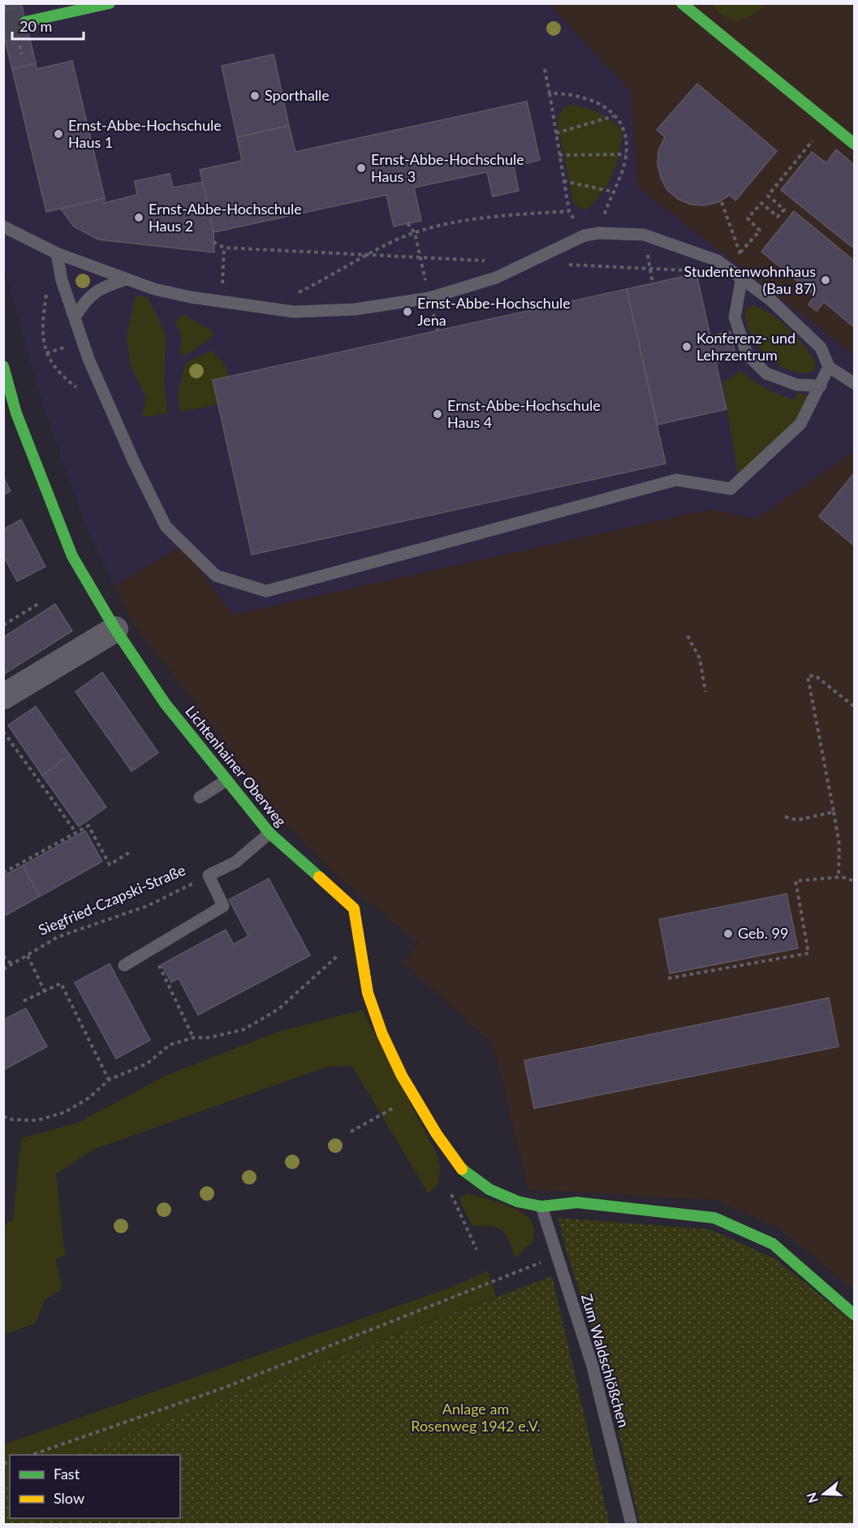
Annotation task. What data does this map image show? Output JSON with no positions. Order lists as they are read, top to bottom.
{
  "streets": {
    "street": ["Lichtenhainer Oberweg"],
    "lane": ["Siegfried-Czapski-Straße", "Zum Waldschlößchen"]
  },
  "crossings": [
    ["Lichtenhainer Oberweg", "Siegfried-Czapski-Straße"],
    ["Lichtenhainer Oberweg", "Zum Waldschlößchen"]
  ],
  "parks": ["Anlage am Rosenweg 1942 e.V."],
  "places": [
    "Sporthalle",
    "Ernst-Abbe-Hochschule Haus 1",
    "Ernst-Abbe-Hochschule Haus 3",
    "Ernst-Abbe-Hochschule Haus 2",
    "Studentenwohnhaus (Bau 87)",
    "Ernst-Abbe-Hochschule Jena",
    "Konferenz- und Lehrzentrum",
    "Ernst-Abbe-Hochschule Haus 4",
    "Geb. 99"
  ],
  "legend": ["Fast", "Slow"],
  "scale_bar": "20 m",
  "north": "left"
}
